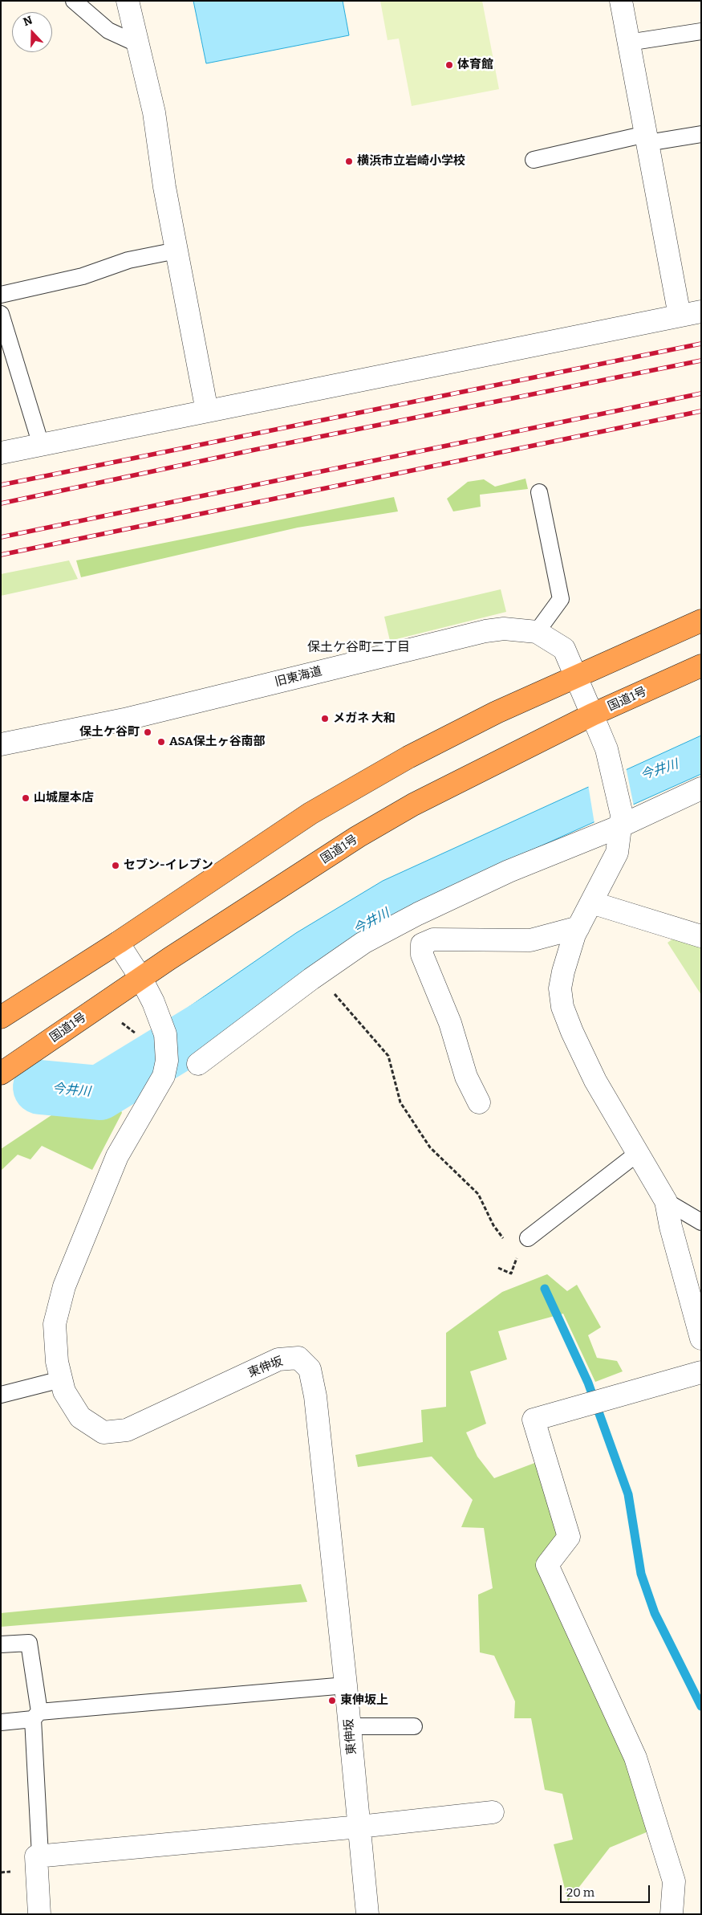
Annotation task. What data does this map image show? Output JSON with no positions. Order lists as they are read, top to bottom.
{
  "streets": {
    "highway": ["国道1号"],
    "street": ["旧東海道", "東伸坂"]
  },
  "crossings": [
    ["旧東海道", "国道1号"],
    ["国道1号", "東伸坂"]
  ],
  "districts": ["保土ケ谷町二丁目"],
  "water": ["今井川"],
  "places": [
    "体育館",
    "横浜市立岩崎小学校",
    "メガネ 大和",
    "保土ケ谷町",
    "ASA保土ヶ谷南部",
    "山城屋本店",
    "セブン-イレブン",
    "東伸坂上"
  ],
  "scale_bar": "20 m",
  "north": "top"
}
